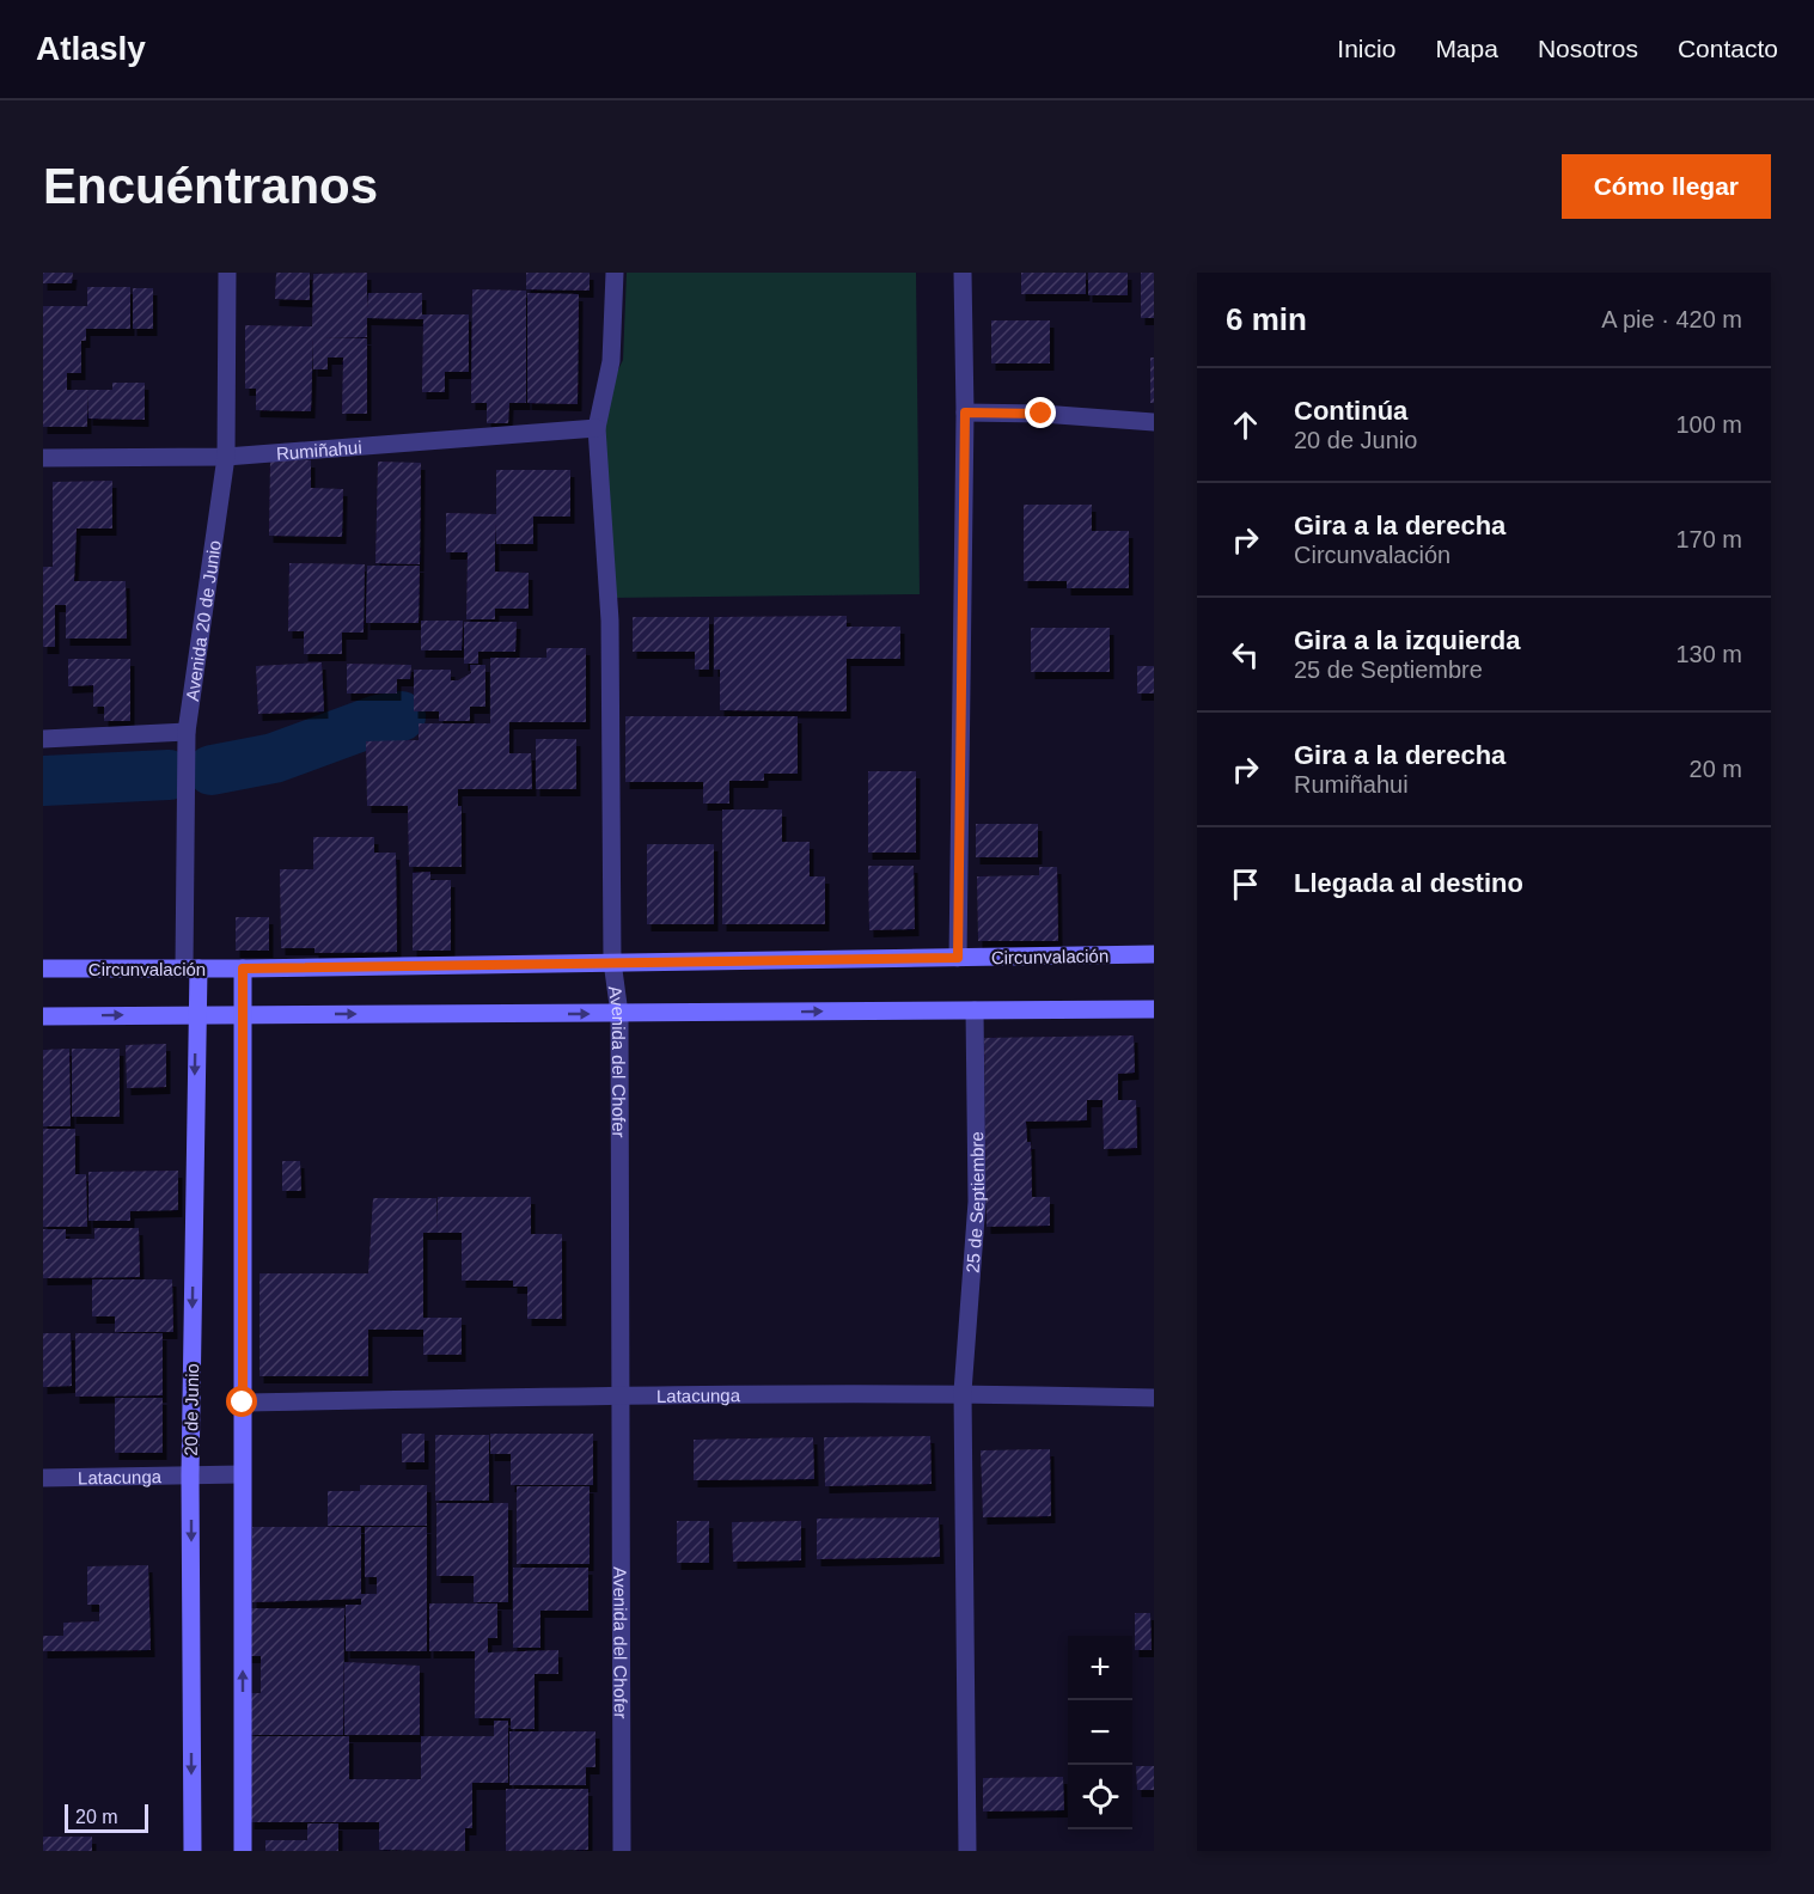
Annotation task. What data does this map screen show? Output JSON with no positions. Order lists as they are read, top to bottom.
{
  "streets": {
    "main road": ["Circunvalación", "20 de Junio"],
    "street": [
      "Rumiñahui",
      "Avenida 20 de Junio",
      "Avenida del Chofer",
      "25 de Septiembre",
      "Latacunga"
    ]
  },
  "crossings": [
    ["Rumiñahui", "Avenida 20 de Junio"],
    ["Rumiñahui", "Avenida del Chofer"],
    ["Avenida 20 de Junio", "Circunvalación"],
    ["Avenida 20 de Junio", "20 de Junio"],
    ["Circunvalación", "Avenida del Chofer"],
    ["Circunvalación", "20 de Junio"],
    ["Avenida del Chofer", "Latacunga"],
    ["25 de Septiembre", "Latacunga"],
    ["Latacunga", "20 de Junio"]
  ],
  "scale_bar": "20 m",
  "page": {
    "header": "Atlasly",
    "nav": [
      "Inicio",
      "Mapa",
      "Nosotros",
      "Contacto"
    ],
    "buttons": "Cómo llegar",
    "title": "Encuéntranos",
    "heading": ["6 min", "A pie · 420 m"],
    "list": [
      ["Continúa", "20 de Junio", "100 m"],
      ["Gira a la derecha", "Circunvalación", "170 m"],
      ["Gira a la izquierda", "25 de Septiembre", "130 m"],
      ["Gira a la derecha", "Rumiñahui", "20 m"],
      "Llegada al destino"
    ],
    "map_buttons": ["+", "−"],
    "scale": "20 m"
  }
}
